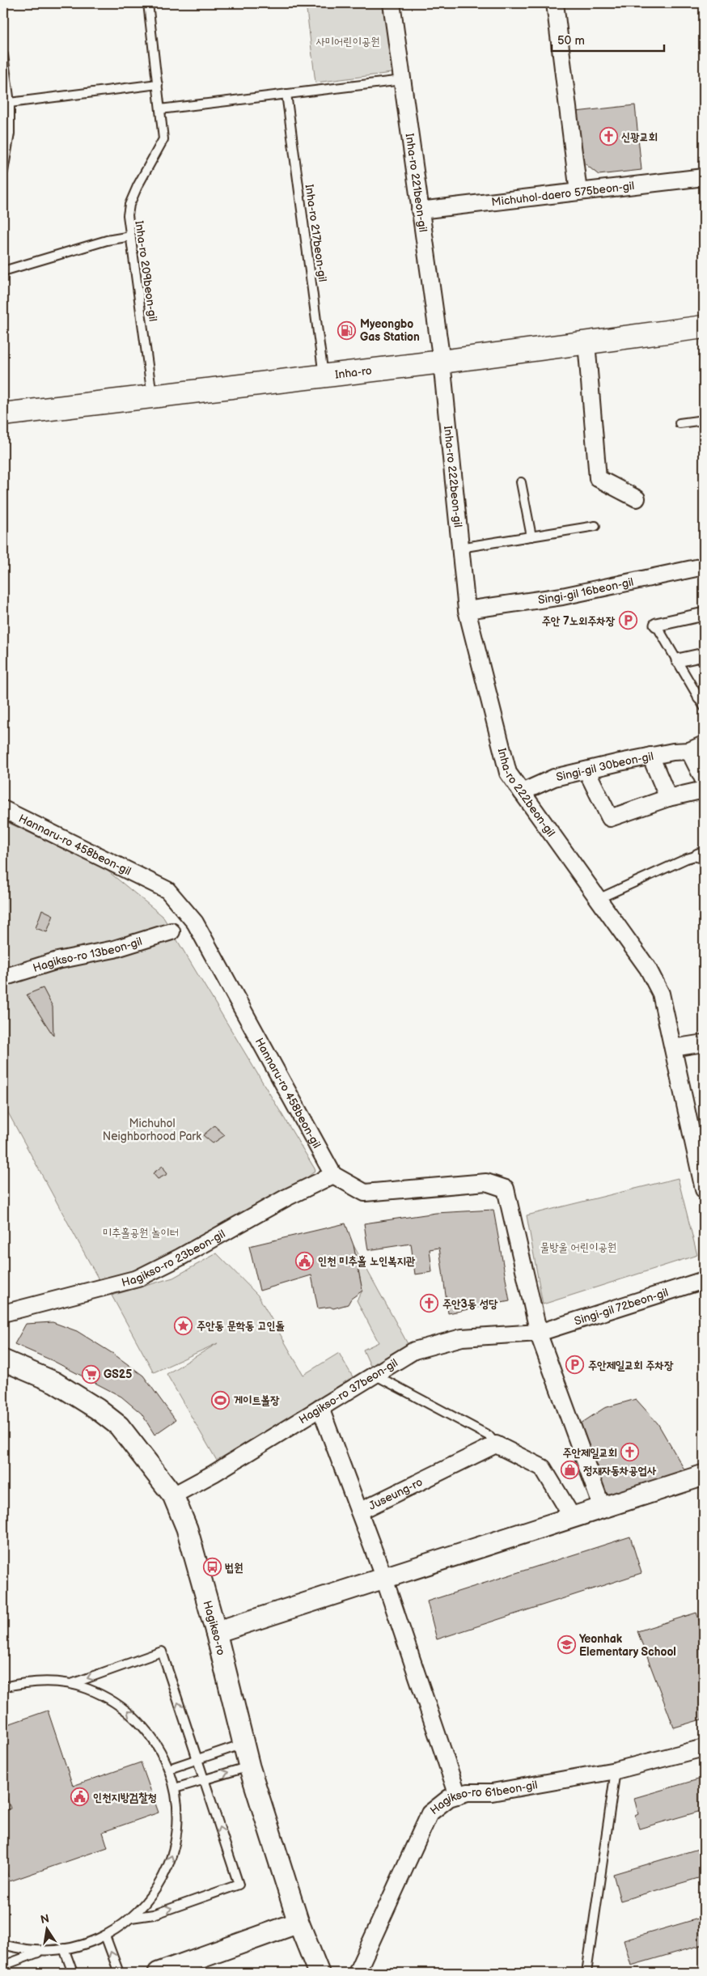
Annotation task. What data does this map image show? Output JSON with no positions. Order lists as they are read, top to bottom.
{
  "streets": {
    "main road": ["Inha-ro"],
    "street": [
      "Inha-ro 221beon-gil",
      "Michuhol-daero 575beon-gil",
      "Inha-ro 222beon-gil",
      "Singi-gil 16beon-gil",
      "Singi-gil 30beon-gil",
      "Hannaru-ro 458beon-gil",
      "Hagikso-ro 13beon-gil",
      "Hagikso-ro 23beon-gil",
      "Singi-gil 72beon-gil",
      "Hagikso-ro 37beon-gil",
      "Juseung-ro",
      "Hagikso-ro",
      "Hagikso-ro 61beon-gil"
    ],
    "lane": ["Inha-ro 217beon-gil", "Inha-ro 209beon-gil"]
  },
  "crossings": [
    ["Inha-ro 221beon-gil", "Michuhol-daero 575beon-gil"],
    ["Inha-ro 221beon-gil", "Inha-ro"],
    ["Inha-ro 221beon-gil", "Inha-ro 222beon-gil"],
    ["Inha-ro 217beon-gil", "Inha-ro"],
    ["Inha-ro 209beon-gil", "Inha-ro"],
    ["Inha-ro", "Inha-ro 222beon-gil"],
    ["Inha-ro 222beon-gil", "Singi-gil 16beon-gil"],
    ["Inha-ro 222beon-gil", "Singi-gil 30beon-gil"],
    ["Hannaru-ro 458beon-gil", "Hagikso-ro 23beon-gil"],
    ["Singi-gil 72beon-gil", "Hagikso-ro 37beon-gil"],
    ["Hagikso-ro 37beon-gil", "Hagikso-ro"],
    ["Juseung-ro", "Hagikso-ro 61beon-gil"]
  ],
  "parks": [
    "사미어린이공원",
    "Michuhol Neighborhood Park",
    "미추홀공원 놀이터",
    "물방울 어린이공원"
  ],
  "places": {
    "church": ["신광교회", "주안3동 성당", "주안제일교회"],
    "fuel station": ["Myeongbo Gas Station"],
    "parking": ["주안 7노외주차장", "주안제일교회 주차장"],
    "public building": ["인천 미추홀 노인복지관", "인천지방검찰청"],
    "place": ["주안동 문학동 고인돌"],
    "supermarket": ["GS25"],
    "sports": ["게이트볼장"],
    "shop": ["정재자동차공업사"],
    "bus stop": ["법원"],
    "school or university": ["Yeonhak Elementary School"]
  },
  "scale_bar": "50 m",
  "north": "top"
}
